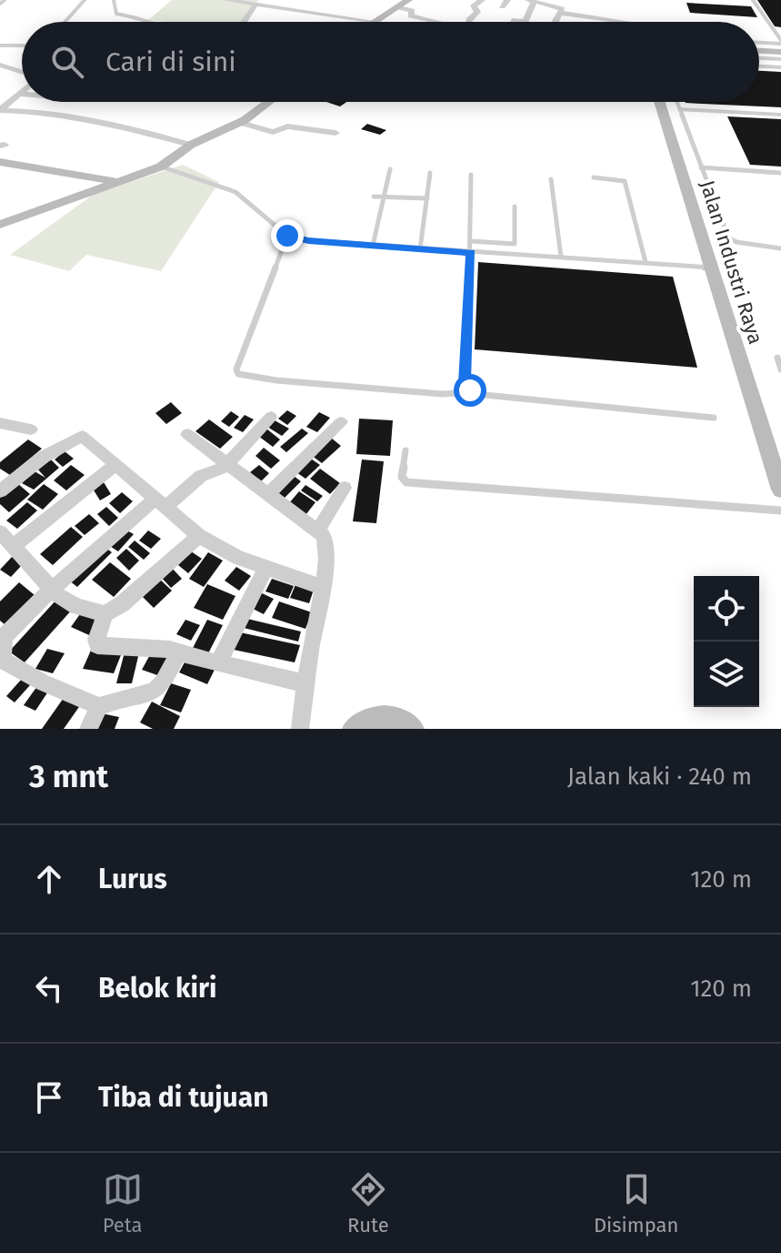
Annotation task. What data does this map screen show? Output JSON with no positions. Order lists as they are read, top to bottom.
{
  "streets": {
    "street": ["Jalan Industri Raya"]
  },
  "page": {
    "search": "Cari di sini",
    "heading": ["3 mnt", "Jalan kaki · 240 m"],
    "list": [
      ["Lurus", "120 m"],
      ["Belok kiri", "120 m"],
      "Tiba di tujuan"
    ],
    "nav": ["Peta", "Rute", "Disimpan"]
  }
}
